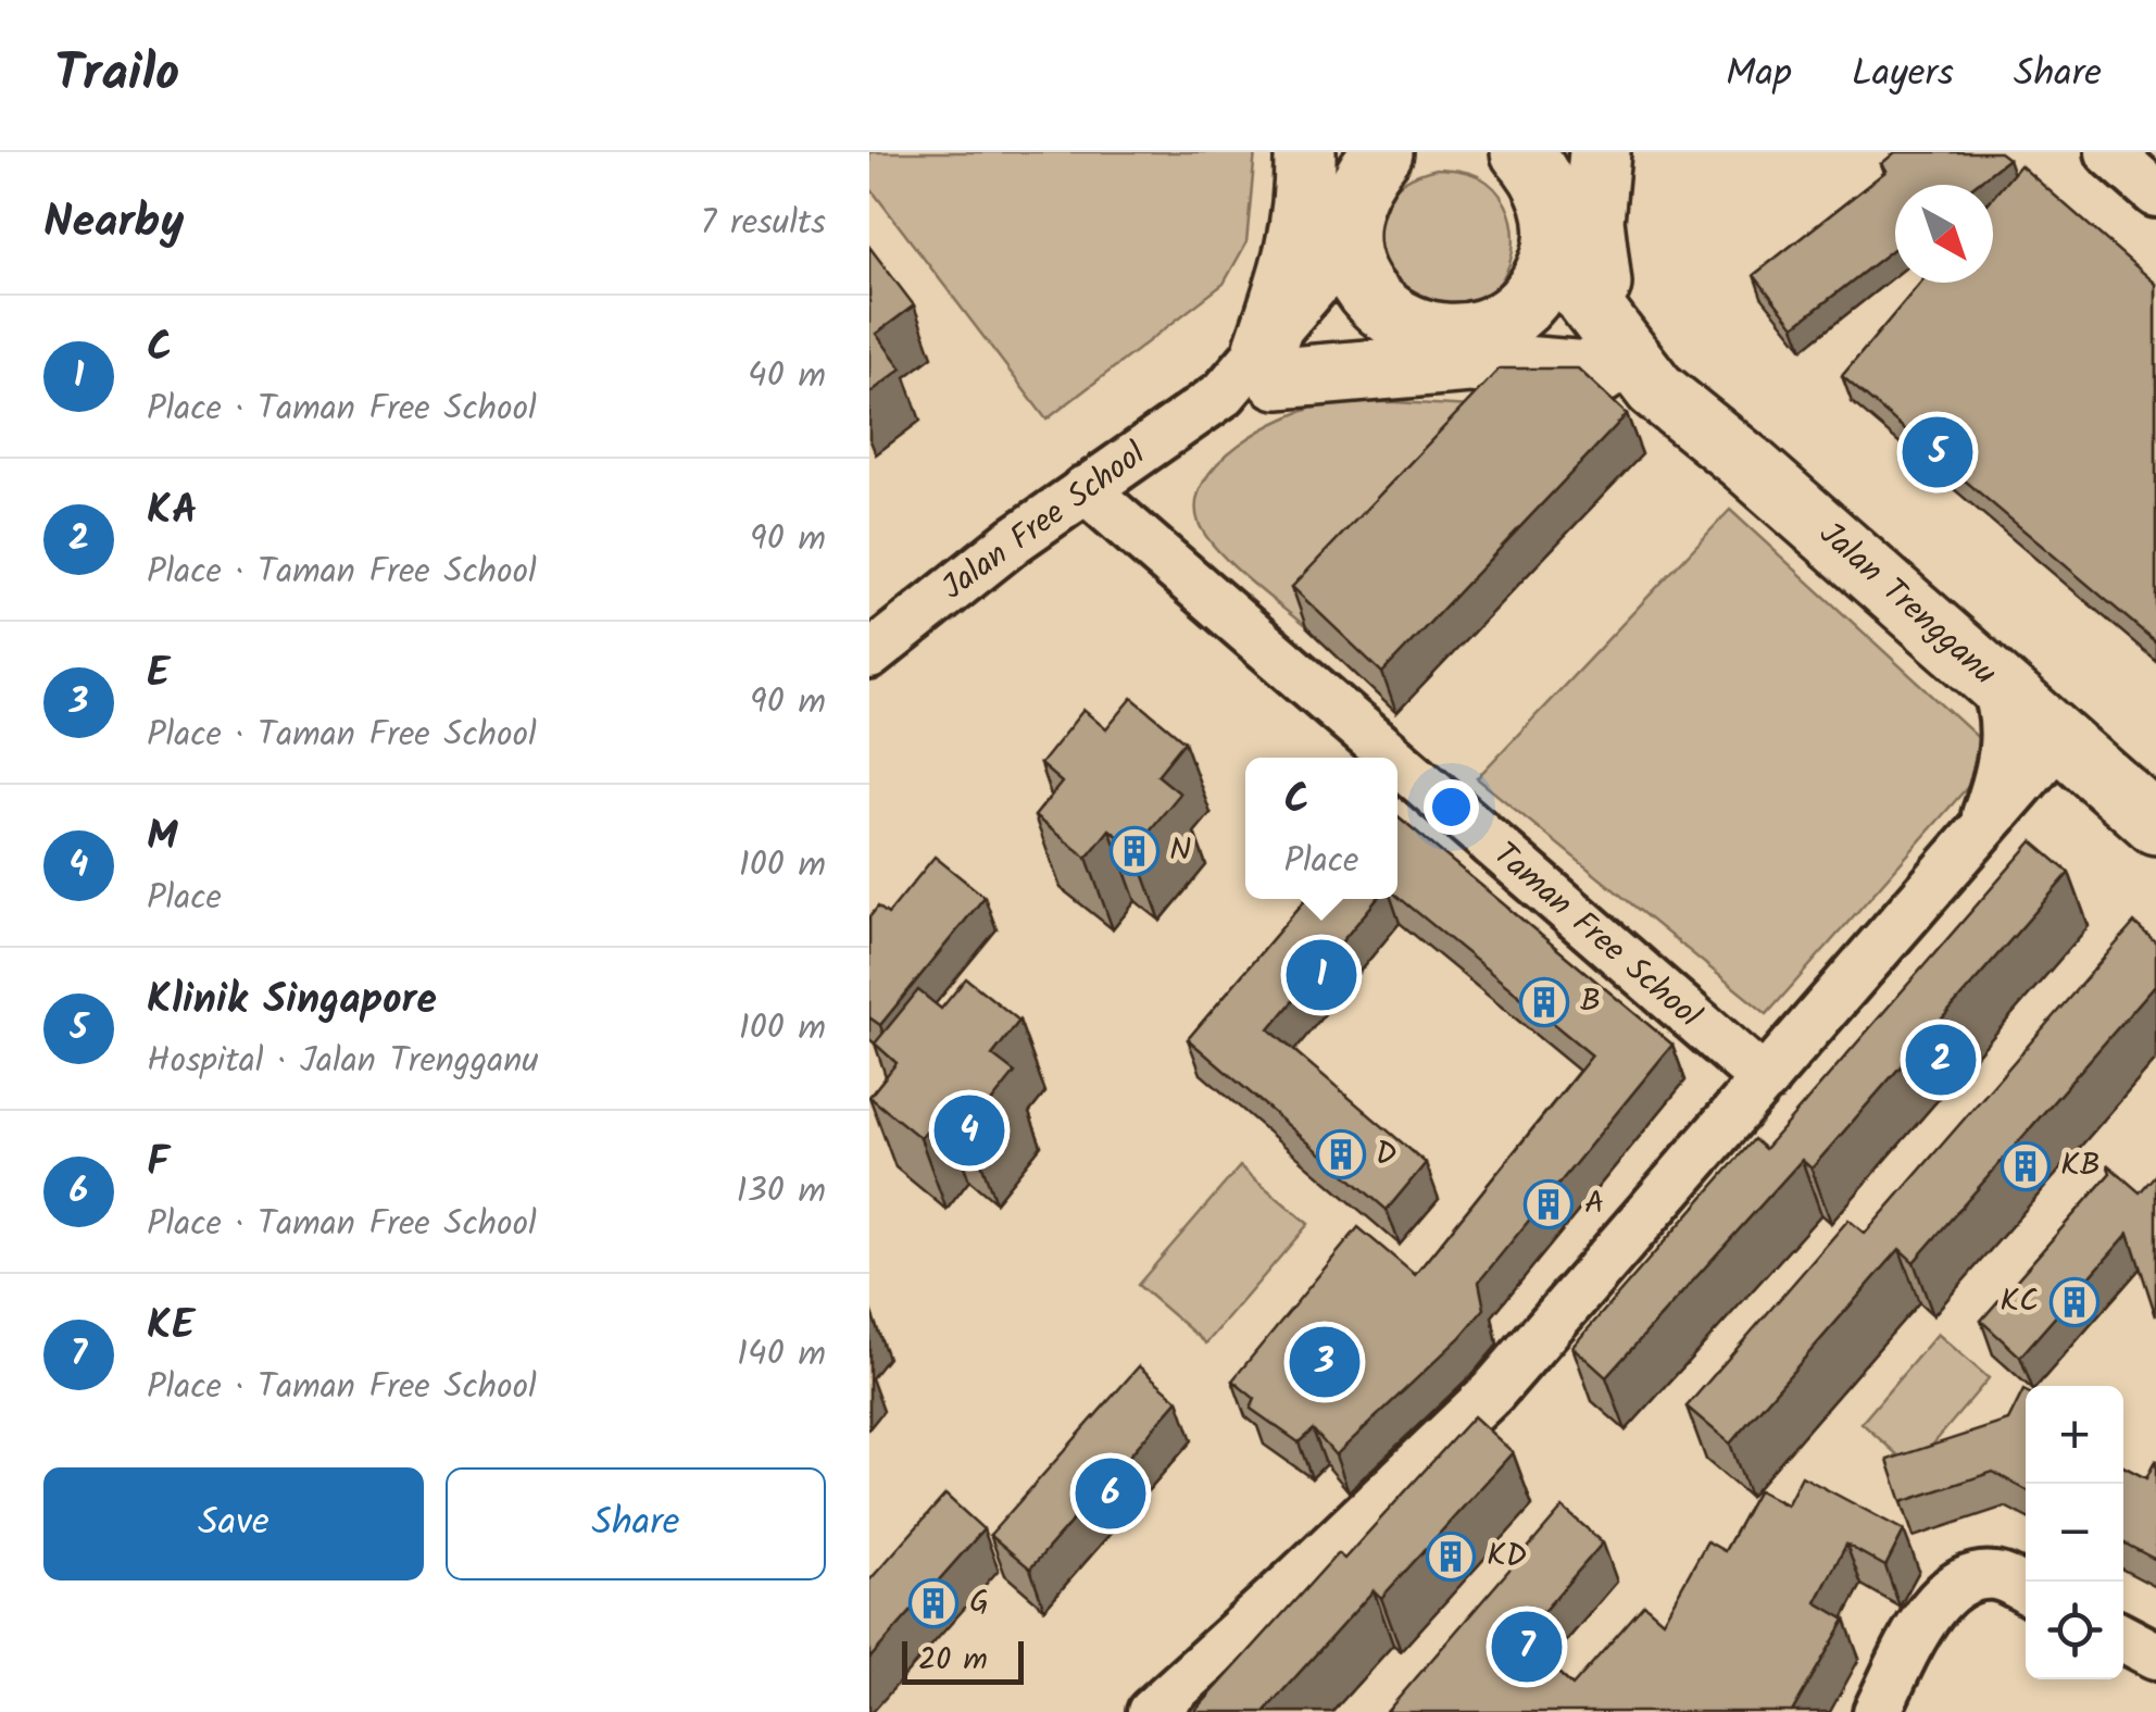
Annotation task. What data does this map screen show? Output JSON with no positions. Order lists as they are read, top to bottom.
{
  "streets": {
    "main road": ["Jalan Trengganu"],
    "street": ["Jalan Free School", "Taman Free School"]
  },
  "crossings": [
    ["Jalan Free School", "Taman Free School"]
  ],
  "places": {
    "building": [
      "N",
      "B",
      "D",
      "KB",
      "A",
      "KC",
      "KD",
      "G"
    ]
  },
  "scale_bar": "20 m",
  "north": "bottom right",
  "page": {
    "header": "Trailo",
    "nav": ["Map", "Layers", "Share"],
    "heading": ["Nearby", "7 results"],
    "list": [
      {
        "mark": "1",
        "name": "C",
        "note": "Place · Taman Free School",
        "value": "40 m"
      },
      {
        "mark": "2",
        "name": "KA",
        "note": "Place · Taman Free School",
        "value": "90 m"
      },
      {
        "mark": "3",
        "name": "E",
        "note": "Place · Taman Free School",
        "value": "90 m"
      },
      {
        "mark": "4",
        "name": "M",
        "note": "Place",
        "value": "100 m"
      },
      {
        "mark": "5",
        "name": "Klinik Singapore",
        "note": "Hospital · Jalan Trengganu",
        "value": "100 m"
      },
      {
        "mark": "6",
        "name": "F",
        "note": "Place · Taman Free School",
        "value": "130 m"
      },
      {
        "mark": "7",
        "name": "KE",
        "note": "Place · Taman Free School",
        "value": "140 m"
      }
    ],
    "pins": [
      "5",
      "1",
      "2",
      "4",
      "3",
      "6",
      "7"
    ],
    "popup": ["C", "Place"],
    "map_buttons": ["+", "−"],
    "buttons": ["Save", "Share"],
    "scale": "20 m"
  }
}
